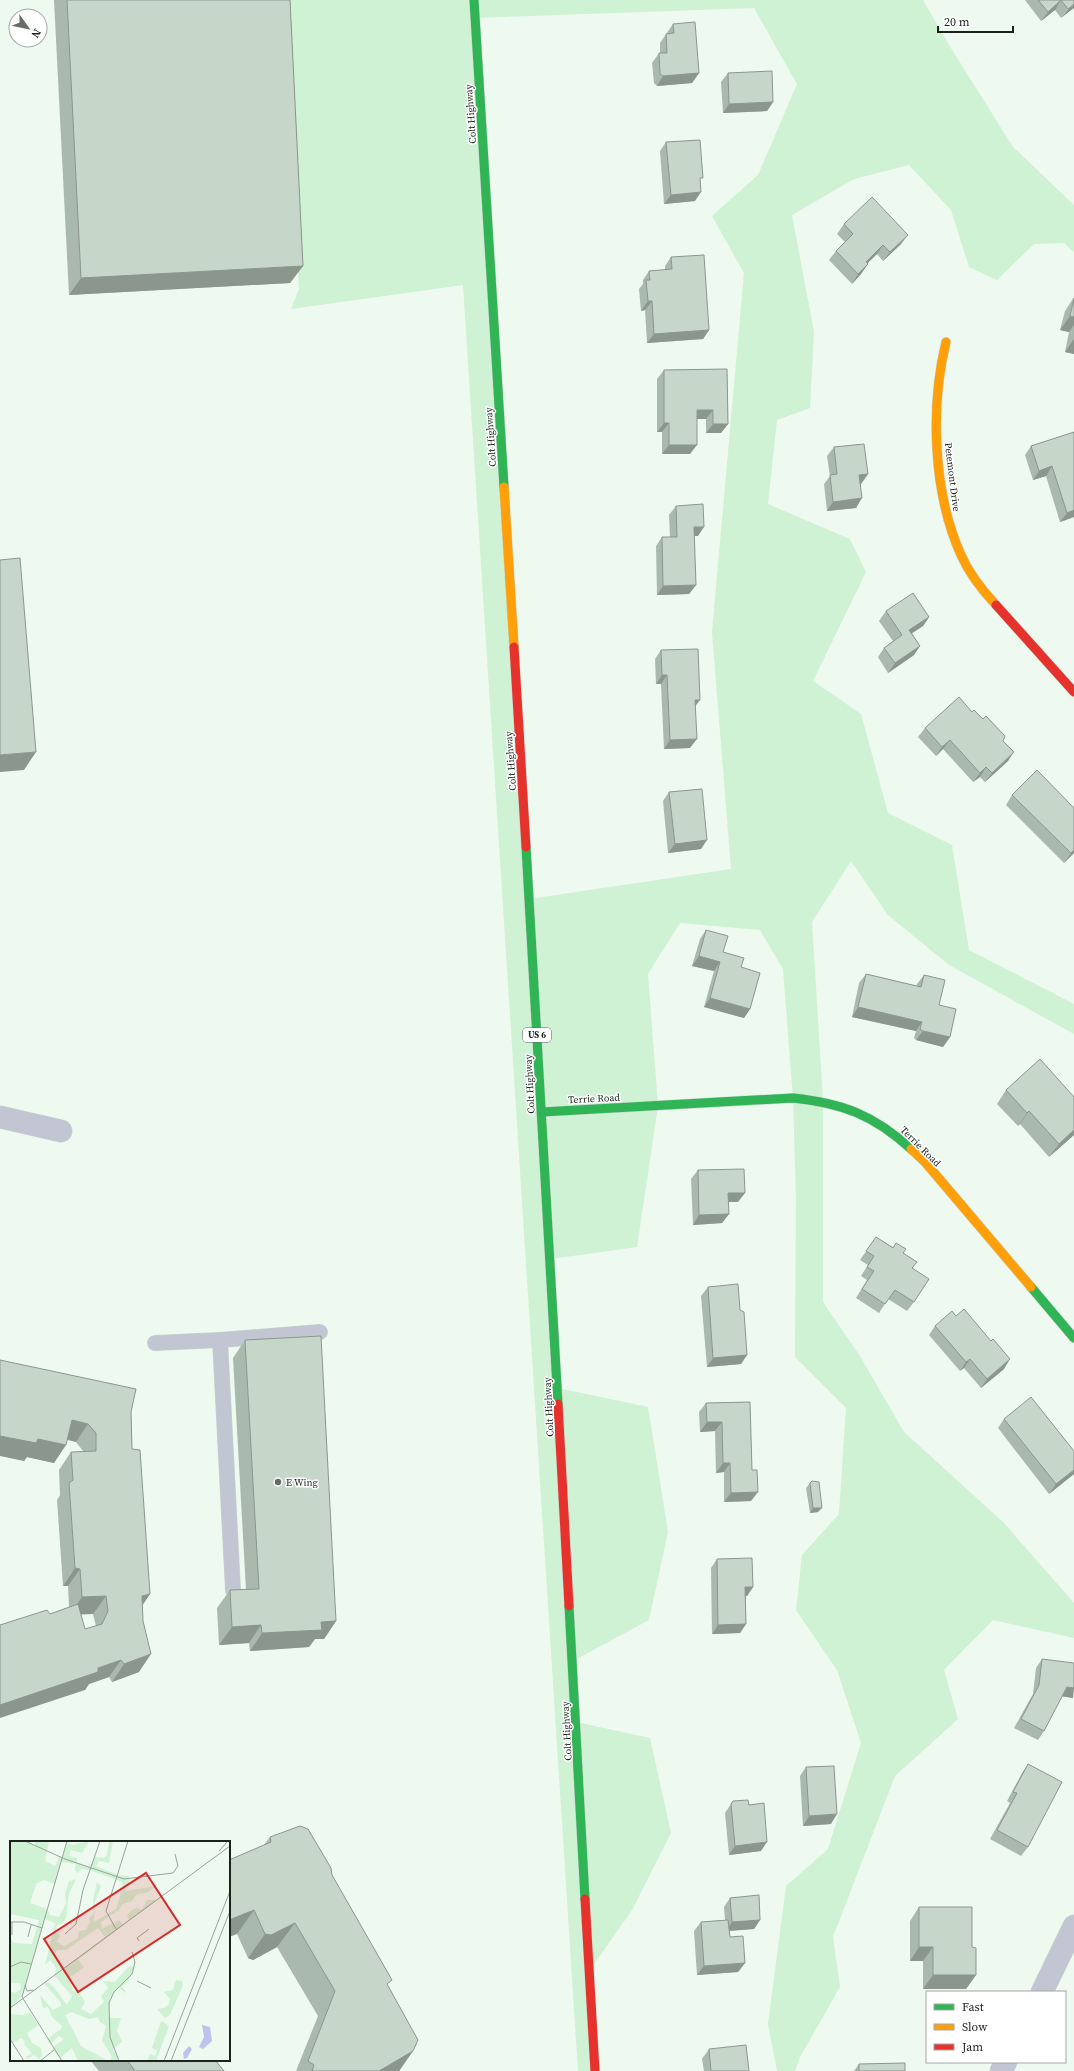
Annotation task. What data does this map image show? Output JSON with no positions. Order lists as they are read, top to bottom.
{
  "streets": {
    "main road": [
      "Colt Highway",
      "Petemont Drive",
      "US 6",
      "Terrie Road"
    ]
  },
  "crossings": [
    ["Colt Highway", "Terrie Road"]
  ],
  "places": ["E Wing"],
  "legend": ["Fast", "Slow", "Jam"],
  "scale_bar": "20 m",
  "north": "bottom right"
}
